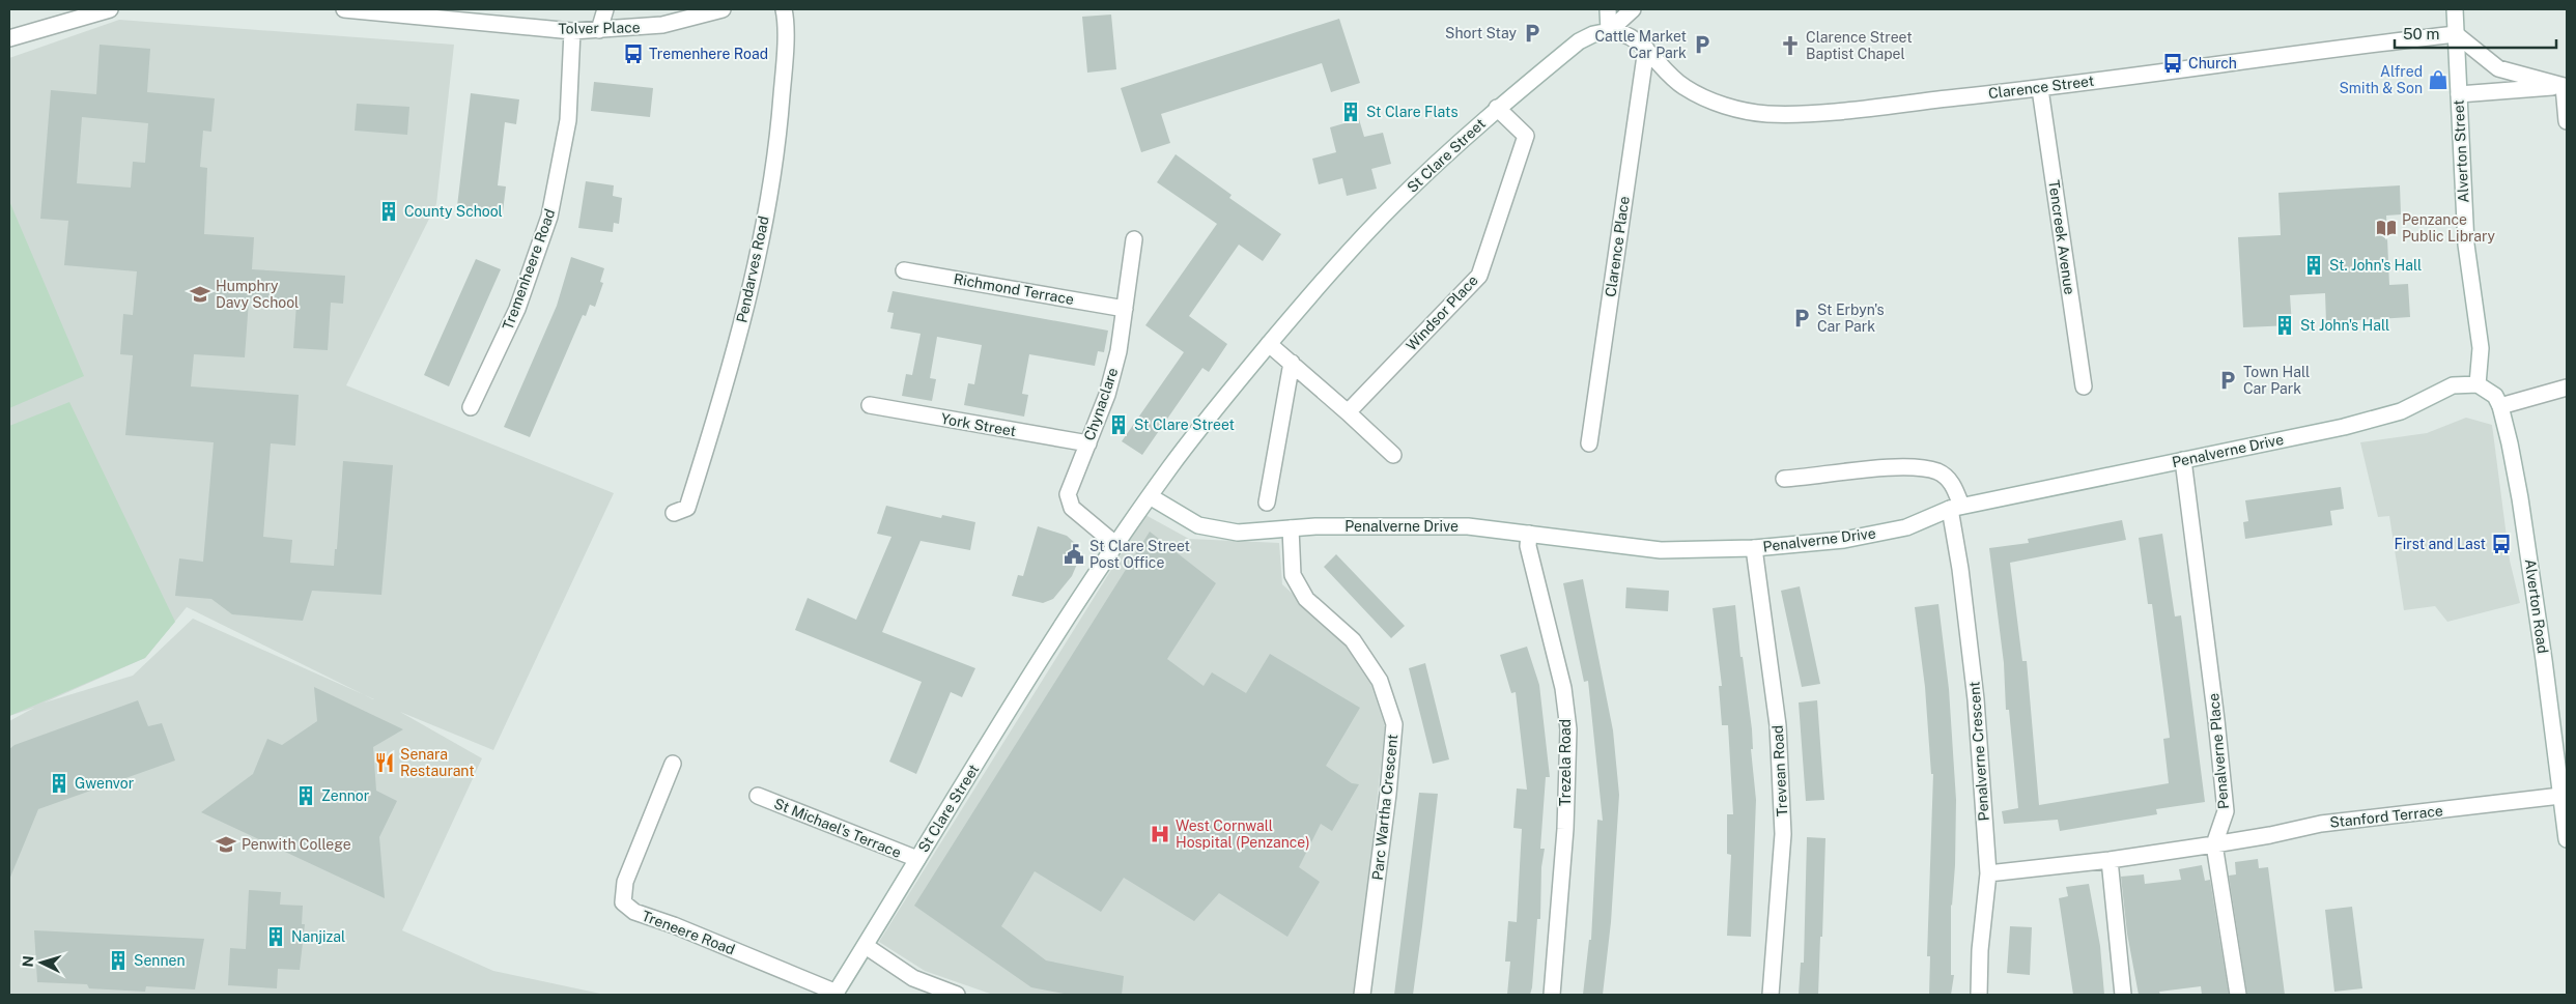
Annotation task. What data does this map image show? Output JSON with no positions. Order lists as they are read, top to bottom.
{
  "streets": {
    "street": [
      "Tolver Place",
      "Clarence Street",
      "Alverton Street",
      "St Clare Street",
      "Tencreek Avenue",
      "Clarence Place",
      "Tremenheere Road",
      "Pendarves Road",
      "Richmond Terrace",
      "Windsor Place",
      "Chynaclare",
      "York Street",
      "Penalverne Drive",
      "Alverton Road",
      "Penalverne Crescent",
      "Penalverne Place",
      "Trezela Road",
      "Trevean Road",
      "Parc Wartha Crescent",
      "Stanford Terrace",
      "St Michael's Terrace",
      "Treneere Road"
    ]
  },
  "crossings": [
    ["Tolver Place", "Tremenheere Road"],
    ["Clarence Street", "Alverton Street"],
    ["Clarence Street", "St Clare Street"],
    ["Clarence Street", "Tencreek Avenue"],
    ["Clarence Street", "Clarence Place"],
    ["Alverton Street", "Penalverne Drive"],
    ["Alverton Street", "Alverton Road"],
    ["St Clare Street", "Windsor Place"],
    ["St Clare Street", "Chynaclare"],
    ["St Clare Street", "Penalverne Drive"],
    ["St Clare Street", "St Michael's Terrace"],
    ["St Clare Street", "Treneere Road"],
    ["Richmond Terrace", "Chynaclare"],
    ["Chynaclare", "York Street"],
    ["Penalverne Drive", "Alverton Road"],
    ["Penalverne Drive", "Penalverne Crescent"],
    ["Penalverne Drive", "Penalverne Place"],
    ["Penalverne Drive", "Trezela Road"],
    ["Penalverne Drive", "Trevean Road"],
    ["Penalverne Drive", "Parc Wartha Crescent"],
    ["Alverton Road", "Stanford Terrace"],
    ["Penalverne Place", "Stanford Terrace"]
  ],
  "places": {
    "parking": [
      "Short Stay",
      "Cattle Market Car Park",
      "St Erbyn's Car Park",
      "Town Hall Car Park"
    ],
    "church": ["Clarence Street Baptist Chapel"],
    "bus stop": ["Tremenhere Road", "Church", "First and Last"],
    "shop": ["Alfred Smith & Son"],
    "building": [
      "St Clare Flats",
      "County School",
      "St. John's Hall",
      "St John's Hall",
      "St Clare Street",
      "Gwenvor",
      "Zennor",
      "Nanjizal",
      "Sennen"
    ],
    "library": ["Penzance Public Library"],
    "school or university": ["Humphry Davy School", "Penwith College"],
    "public building": ["St Clare Street Post Office"],
    "restaurant": ["Senara Restaurant"],
    "hospital": ["West Cornwall Hospital (Penzance)"]
  },
  "scale_bar": "50 m",
  "north": "left"
}
